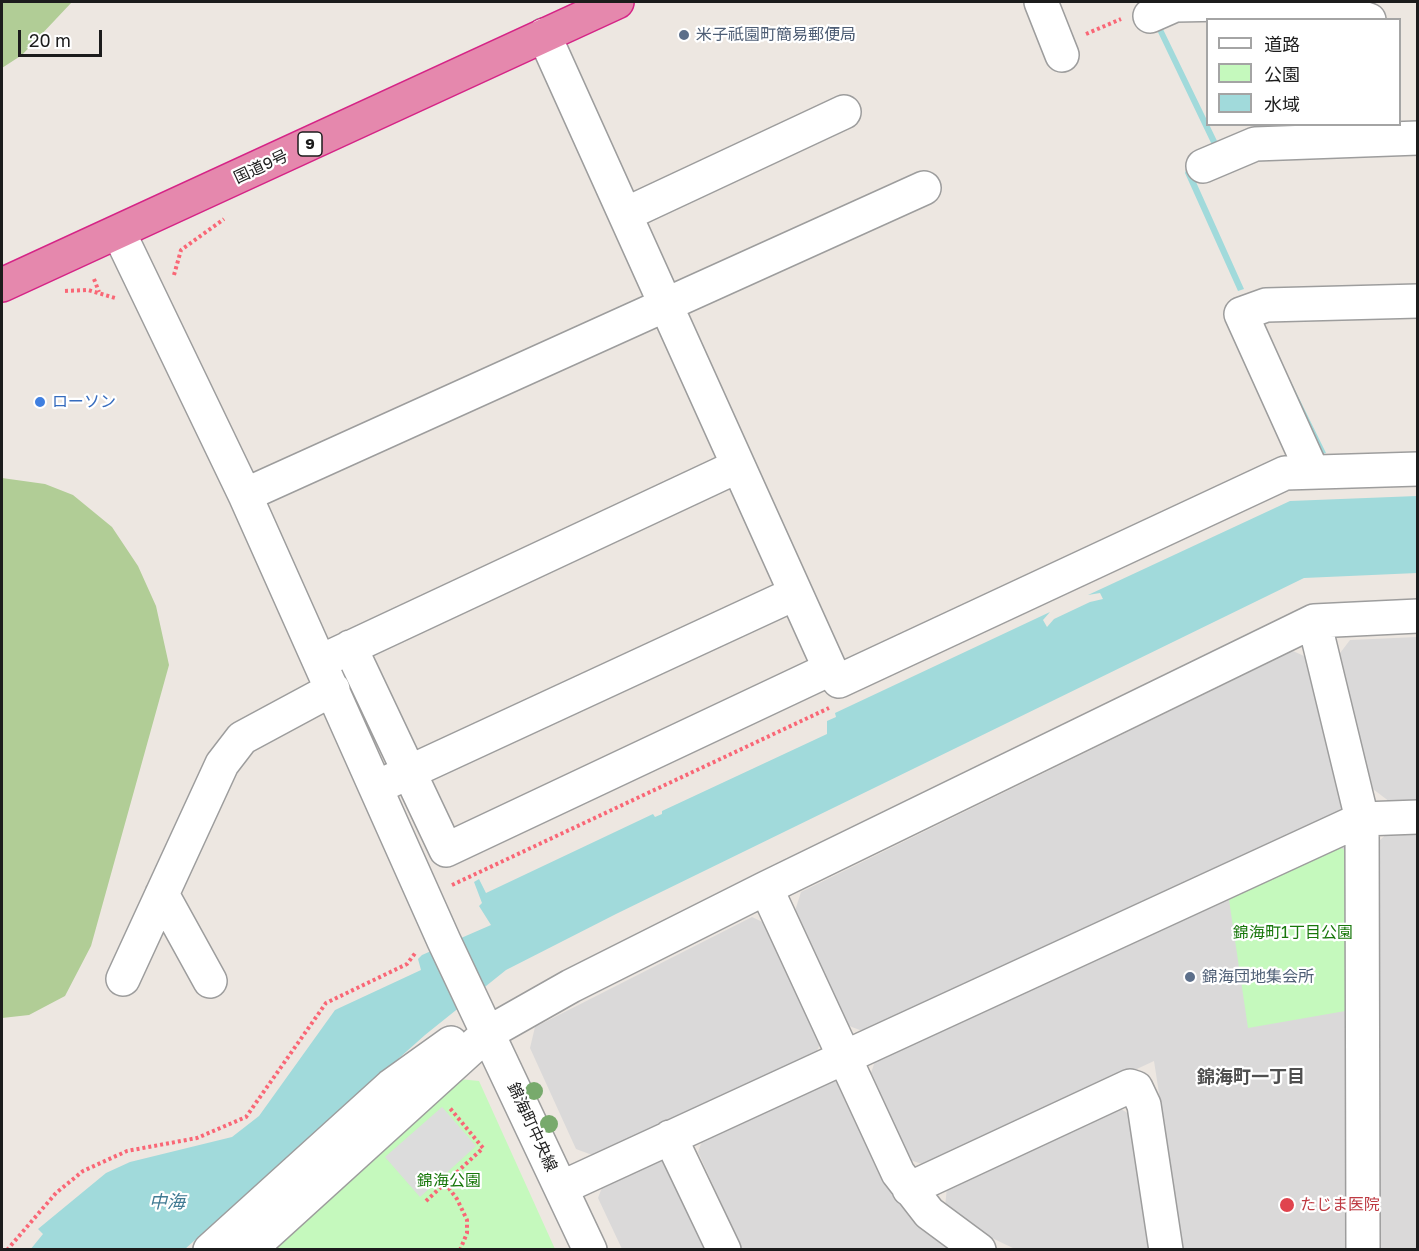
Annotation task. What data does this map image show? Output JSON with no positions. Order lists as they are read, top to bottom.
{
  "streets": {
    "highway": ["9", "国道9号"],
    "street": ["錦海町中央線"]
  },
  "crossings": [
    ["国道9号", "錦海町中央線"]
  ],
  "districts": ["錦海町一丁目"],
  "water": ["中海"],
  "parks": ["錦海町1丁目公園", "錦海公園"],
  "places": [
    "米子祇園町簡易郵便局",
    "ローソン",
    "錦海団地集会所",
    "たじま医院"
  ],
  "legend": ["道路", "公園", "水域"],
  "scale_bar": "20 m"
}
